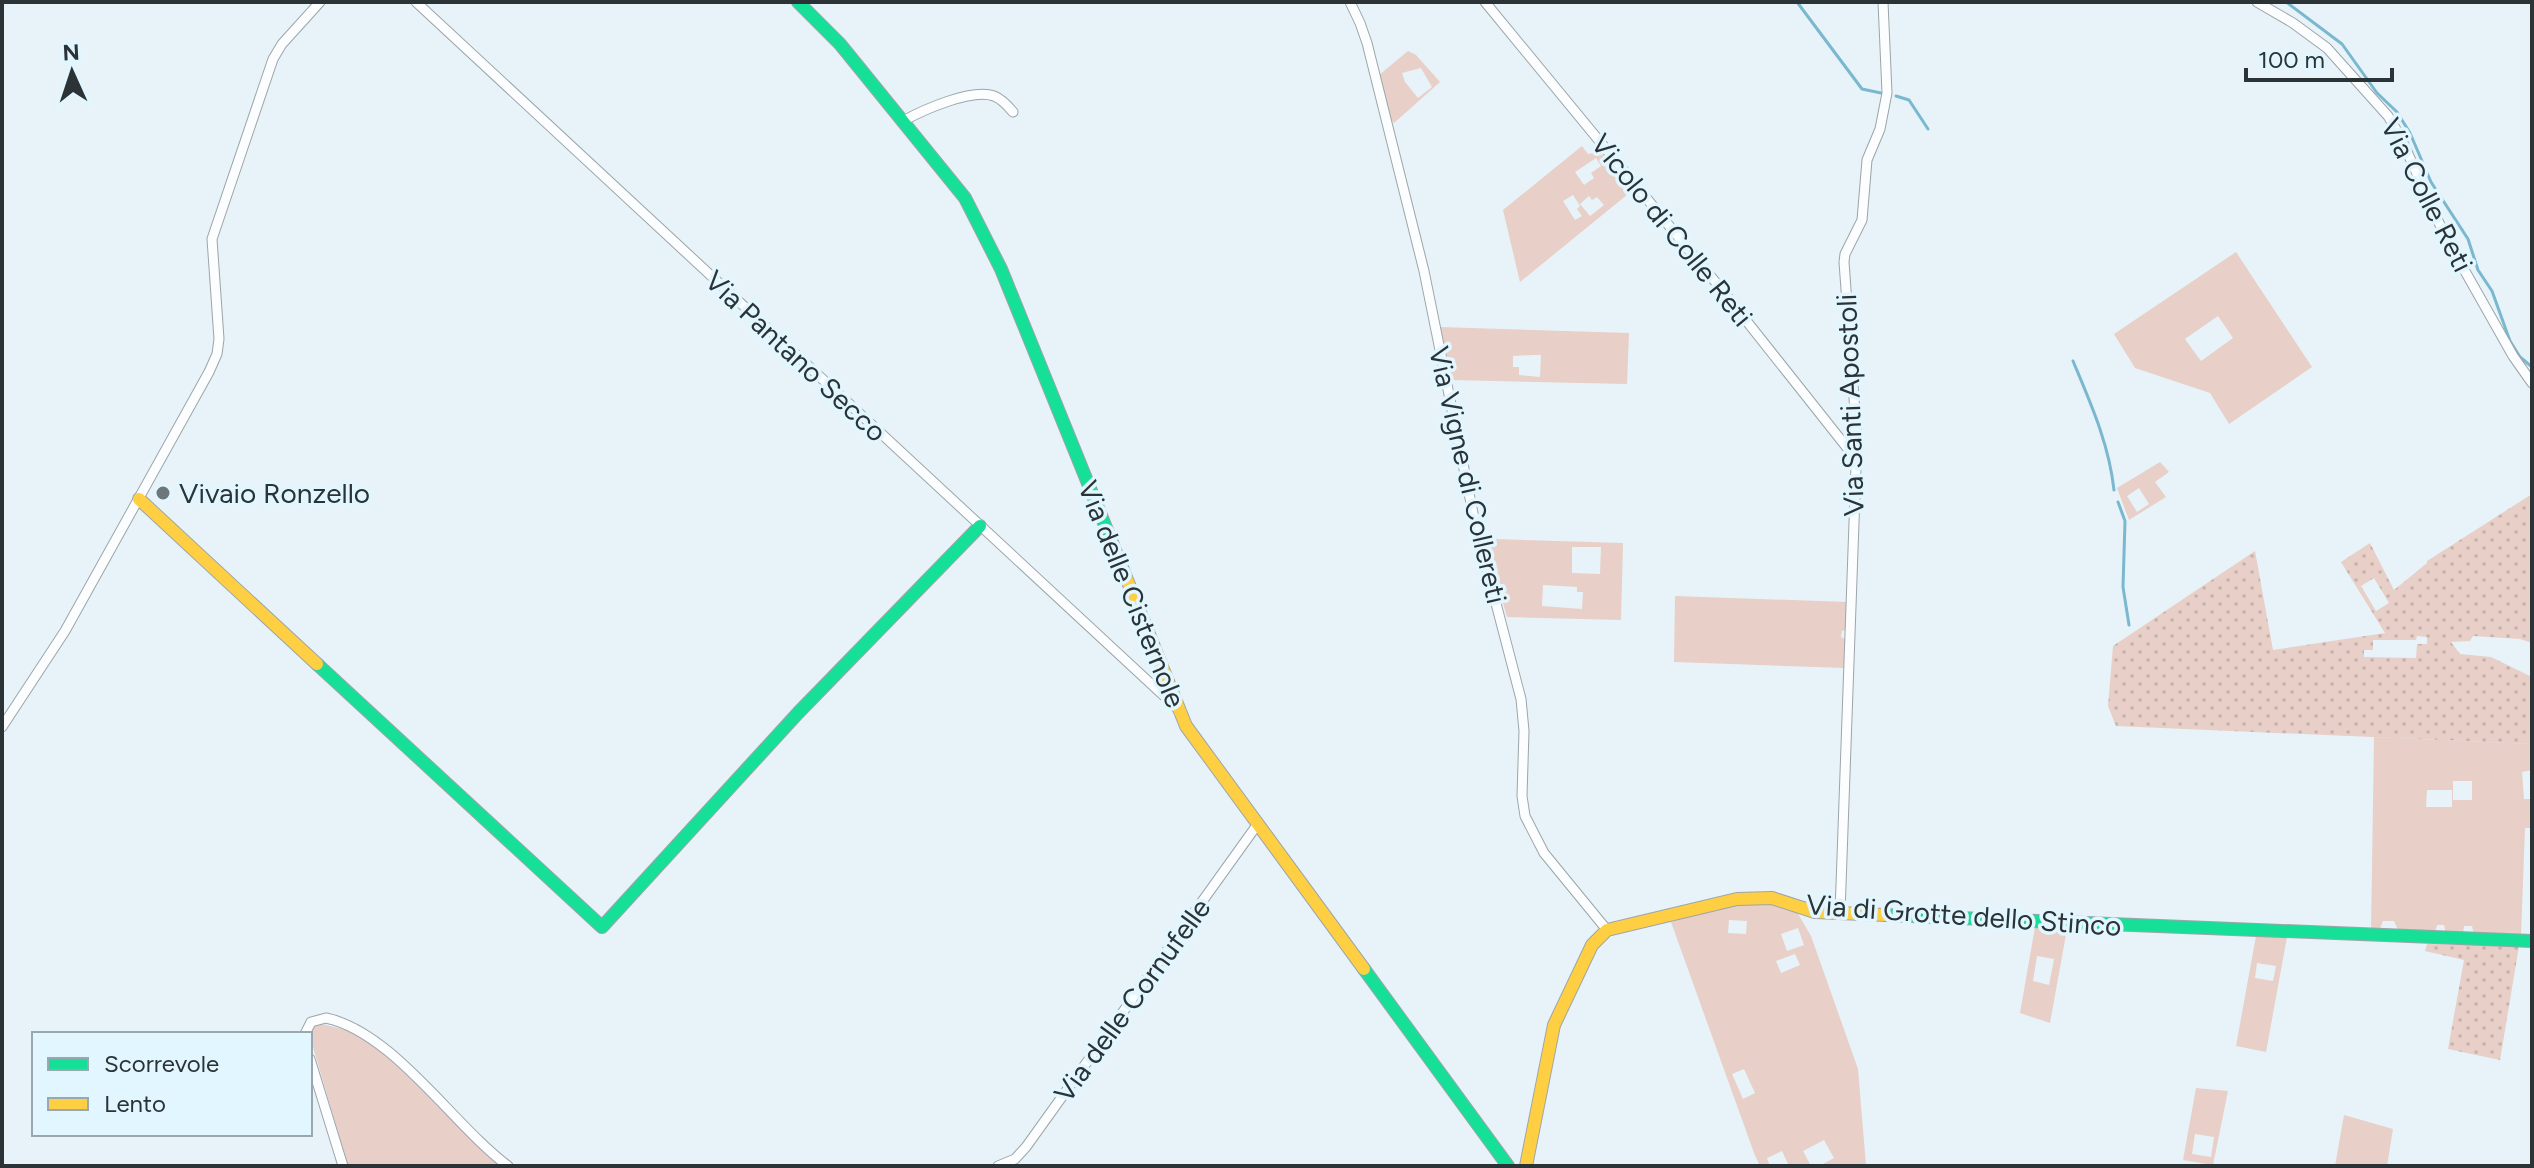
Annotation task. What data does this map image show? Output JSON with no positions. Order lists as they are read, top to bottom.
{
  "streets": {
    "street": [
      "Via Colle Reti",
      "Vicolo di Colle Reti",
      "Via Pantano Secco",
      "Via Santi Apostoli",
      "Via Vigne di Collereti",
      "Via delle Cisternole",
      "Via di Grotte dello Stinco",
      "Via delle Cornufelle"
    ]
  },
  "crossings": [
    ["Vicolo di Colle Reti", "Via Santi Apostoli"],
    ["Via Pantano Secco", "Via delle Cisternole"],
    ["Via Santi Apostoli", "Via di Grotte dello Stinco"],
    ["Via Vigne di Collereti", "Via di Grotte dello Stinco"],
    ["Via delle Cisternole", "Via delle Cornufelle"]
  ],
  "places": ["Vivaio Ronzello"],
  "legend": ["Scorrevole", "Lento"],
  "scale_bar": "100 m",
  "north": "top"
}
